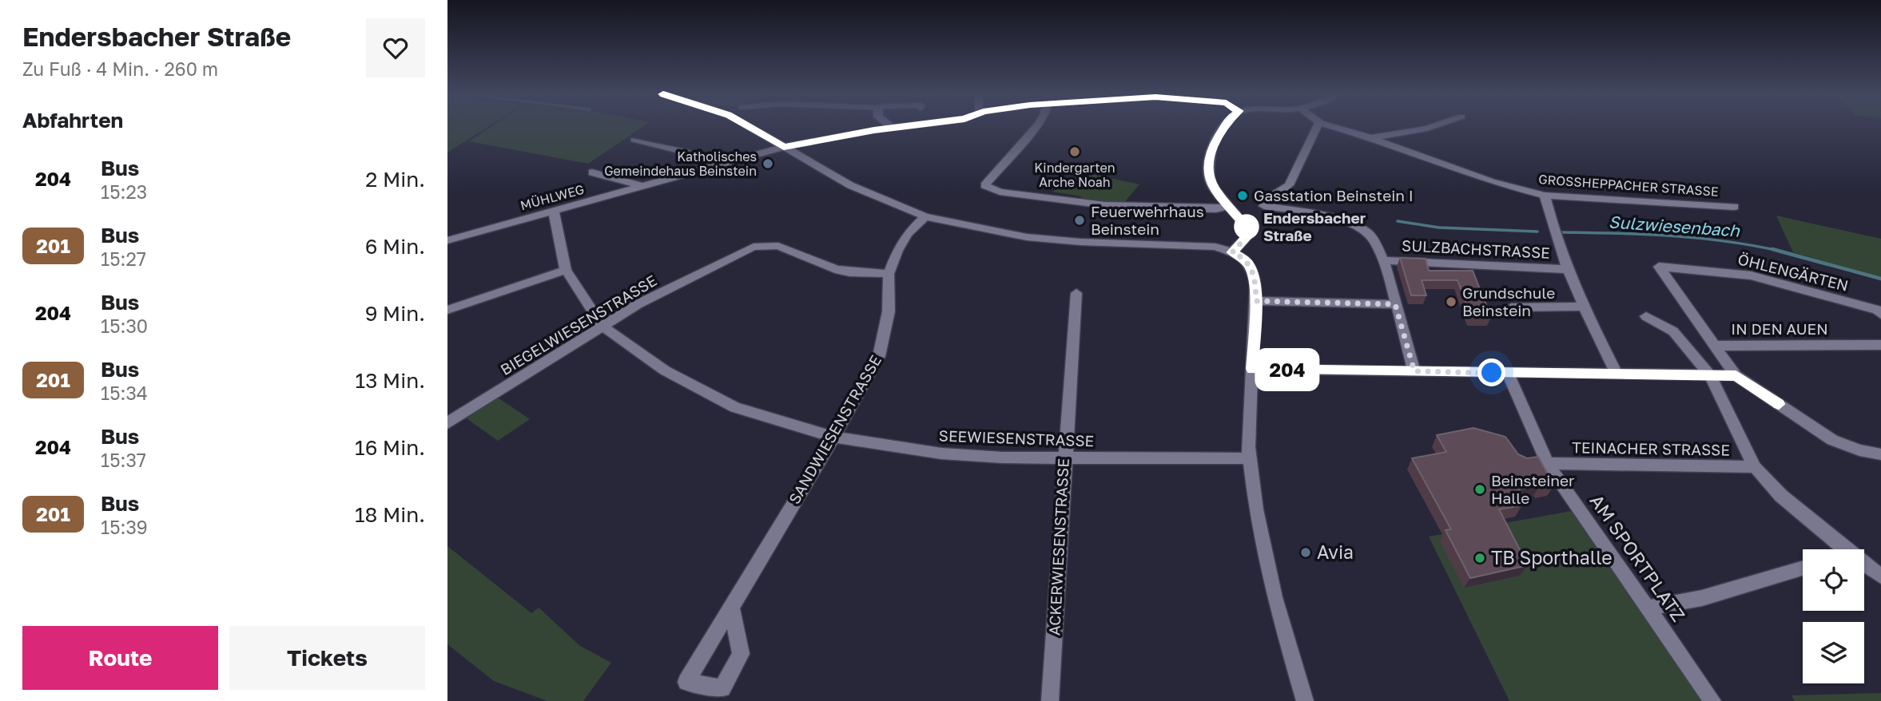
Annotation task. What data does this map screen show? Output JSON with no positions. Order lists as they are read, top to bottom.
{
  "streets": {
    "street": [
      "GROSSHEPPACHER STRASSE",
      "MÜHLWEG",
      "SULZBACHSTRASSE",
      "ÖHLENGÄRTEN",
      "BIEGELWIESENSTRASSE",
      "IN DEN AUEN",
      "SANDWIESENSTRASSE",
      "SEEWIESENSTRASSE",
      "TEINACHER STRASSE",
      "ACKERWIESENSTRASSE",
      "AM SPORTPLATZ"
    ]
  },
  "crossings": [
    ["MÜHLWEG", "SEEWIESENSTRASSE"],
    ["ÖHLENGÄRTEN", "IN DEN AUEN"],
    ["BIEGELWIESENSTRASSE", "SANDWIESENSTRASSE"],
    ["BIEGELWIESENSTRASSE", "SEEWIESENSTRASSE"],
    ["SANDWIESENSTRASSE", "SEEWIESENSTRASSE"],
    ["SEEWIESENSTRASSE", "ACKERWIESENSTRASSE"],
    ["TEINACHER STRASSE", "AM SPORTPLATZ"]
  ],
  "water": ["Sulzwiesenbach"],
  "places": [
    "Kindergarten Arche Noah",
    "Katholisches Gemeindehaus Beinstein",
    "Gasstation Beinstein I",
    "Feuerwehrhaus Beinstein",
    "Endersbacher Straße",
    "Grundschule Beinstein",
    "Beinsteiner Halle",
    "Avia",
    "TB Sporthalle"
  ],
  "lines": ["bus line 204"],
  "page": {
    "heading": [
      ["Endersbacher Straße", "Zu Fuß · 4 Min. · 260 m"],
      "Abfahrten"
    ],
    "on_map": "204",
    "list": [
      {
        "mark": "204",
        "name": "Bus",
        "note": "15:23",
        "value": "2 Min."
      },
      {
        "mark": "201",
        "name": "Bus",
        "note": "15:27",
        "value": "6 Min."
      },
      {
        "mark": "204",
        "name": "Bus",
        "note": "15:30",
        "value": "9 Min."
      },
      {
        "mark": "201",
        "name": "Bus",
        "note": "15:34",
        "value": "13 Min."
      },
      {
        "mark": "204",
        "name": "Bus",
        "note": "15:37",
        "value": "16 Min."
      },
      {
        "mark": "201",
        "name": "Bus",
        "note": "15:39",
        "value": "18 Min."
      }
    ],
    "buttons": ["Route", "Tickets"]
  }
}
